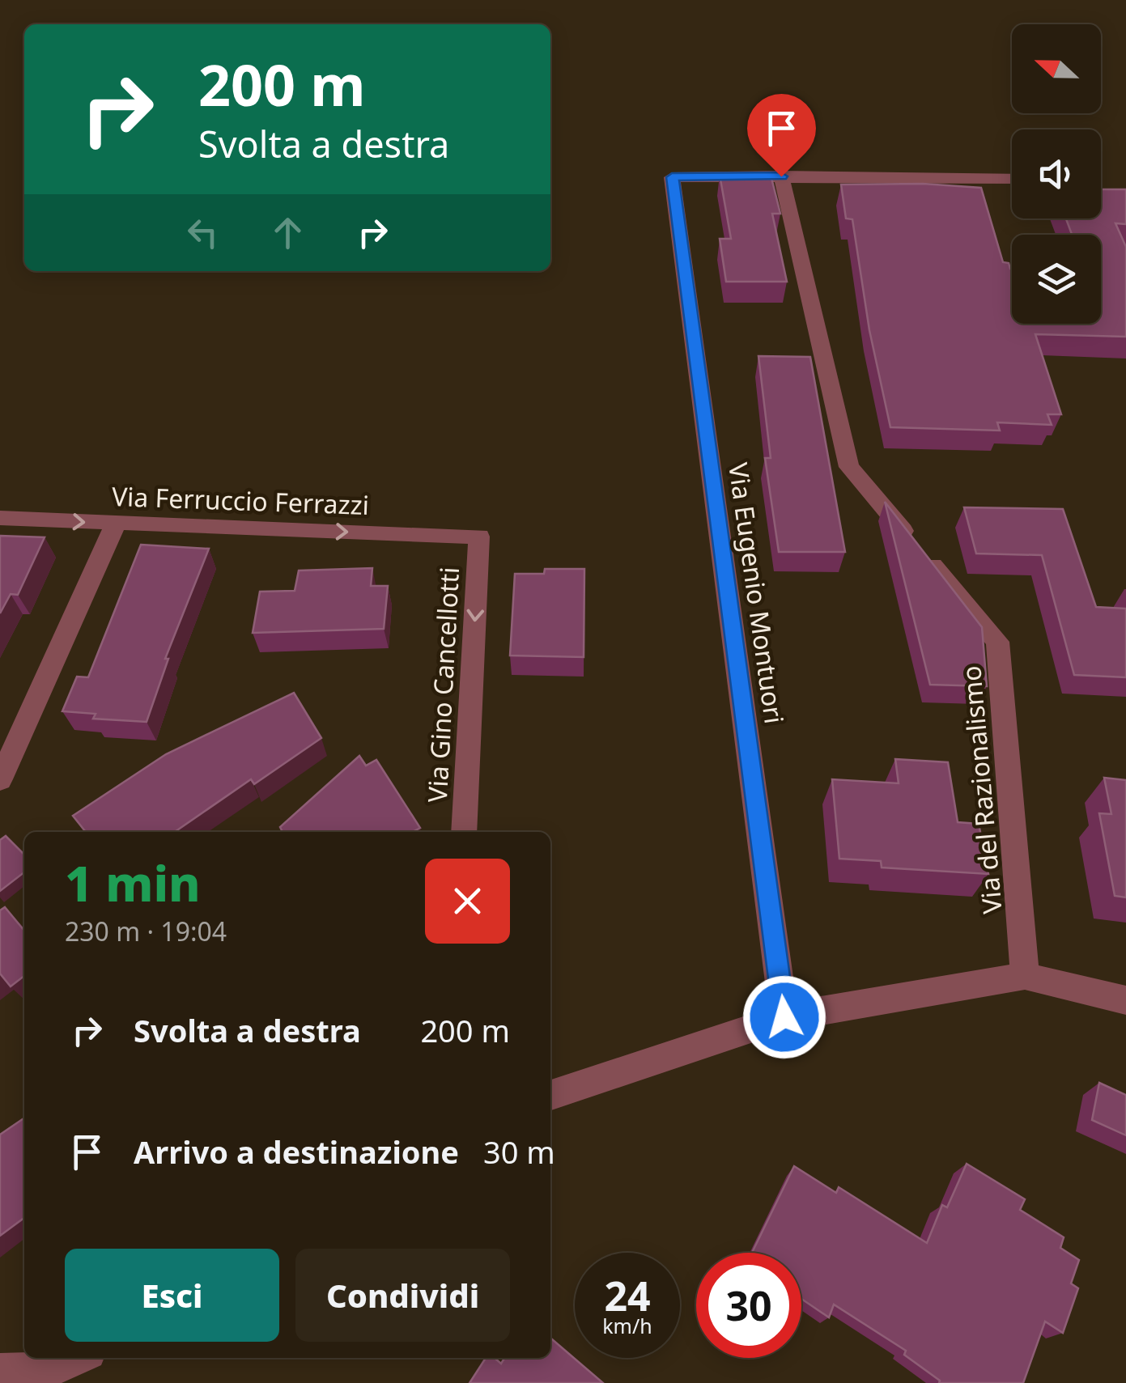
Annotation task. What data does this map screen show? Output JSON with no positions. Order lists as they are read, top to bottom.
{
  "streets": {
    "street": [
      "Via Ferruccio Ferrazzi",
      "Via Eugenio Montuori",
      "Via Gino Cancellotti",
      "Via del Razionalismo"
    ]
  },
  "crossings": [
    ["Via Ferruccio Ferrazzi", "Via Gino Cancellotti"],
    ["Via Eugenio Montuori", "Via del Razionalismo"]
  ],
  "one_way": ["Via Ferruccio Ferrazzi", "Via Gino Cancellotti"],
  "north": "left",
  "page": {
    "turn": ["200 m", "Svolta a destra"],
    "heading": ["1 min", "230 m · 19:04"],
    "list": [
      {
        "name": "Svolta a destra",
        "value": "200 m"
      },
      {
        "name": "Arrivo a destinazione",
        "value": "30 m"
      }
    ],
    "buttons": ["Esci", "Condividi"],
    "speed": "24 km/h",
    "limit": "30"
  }
}
